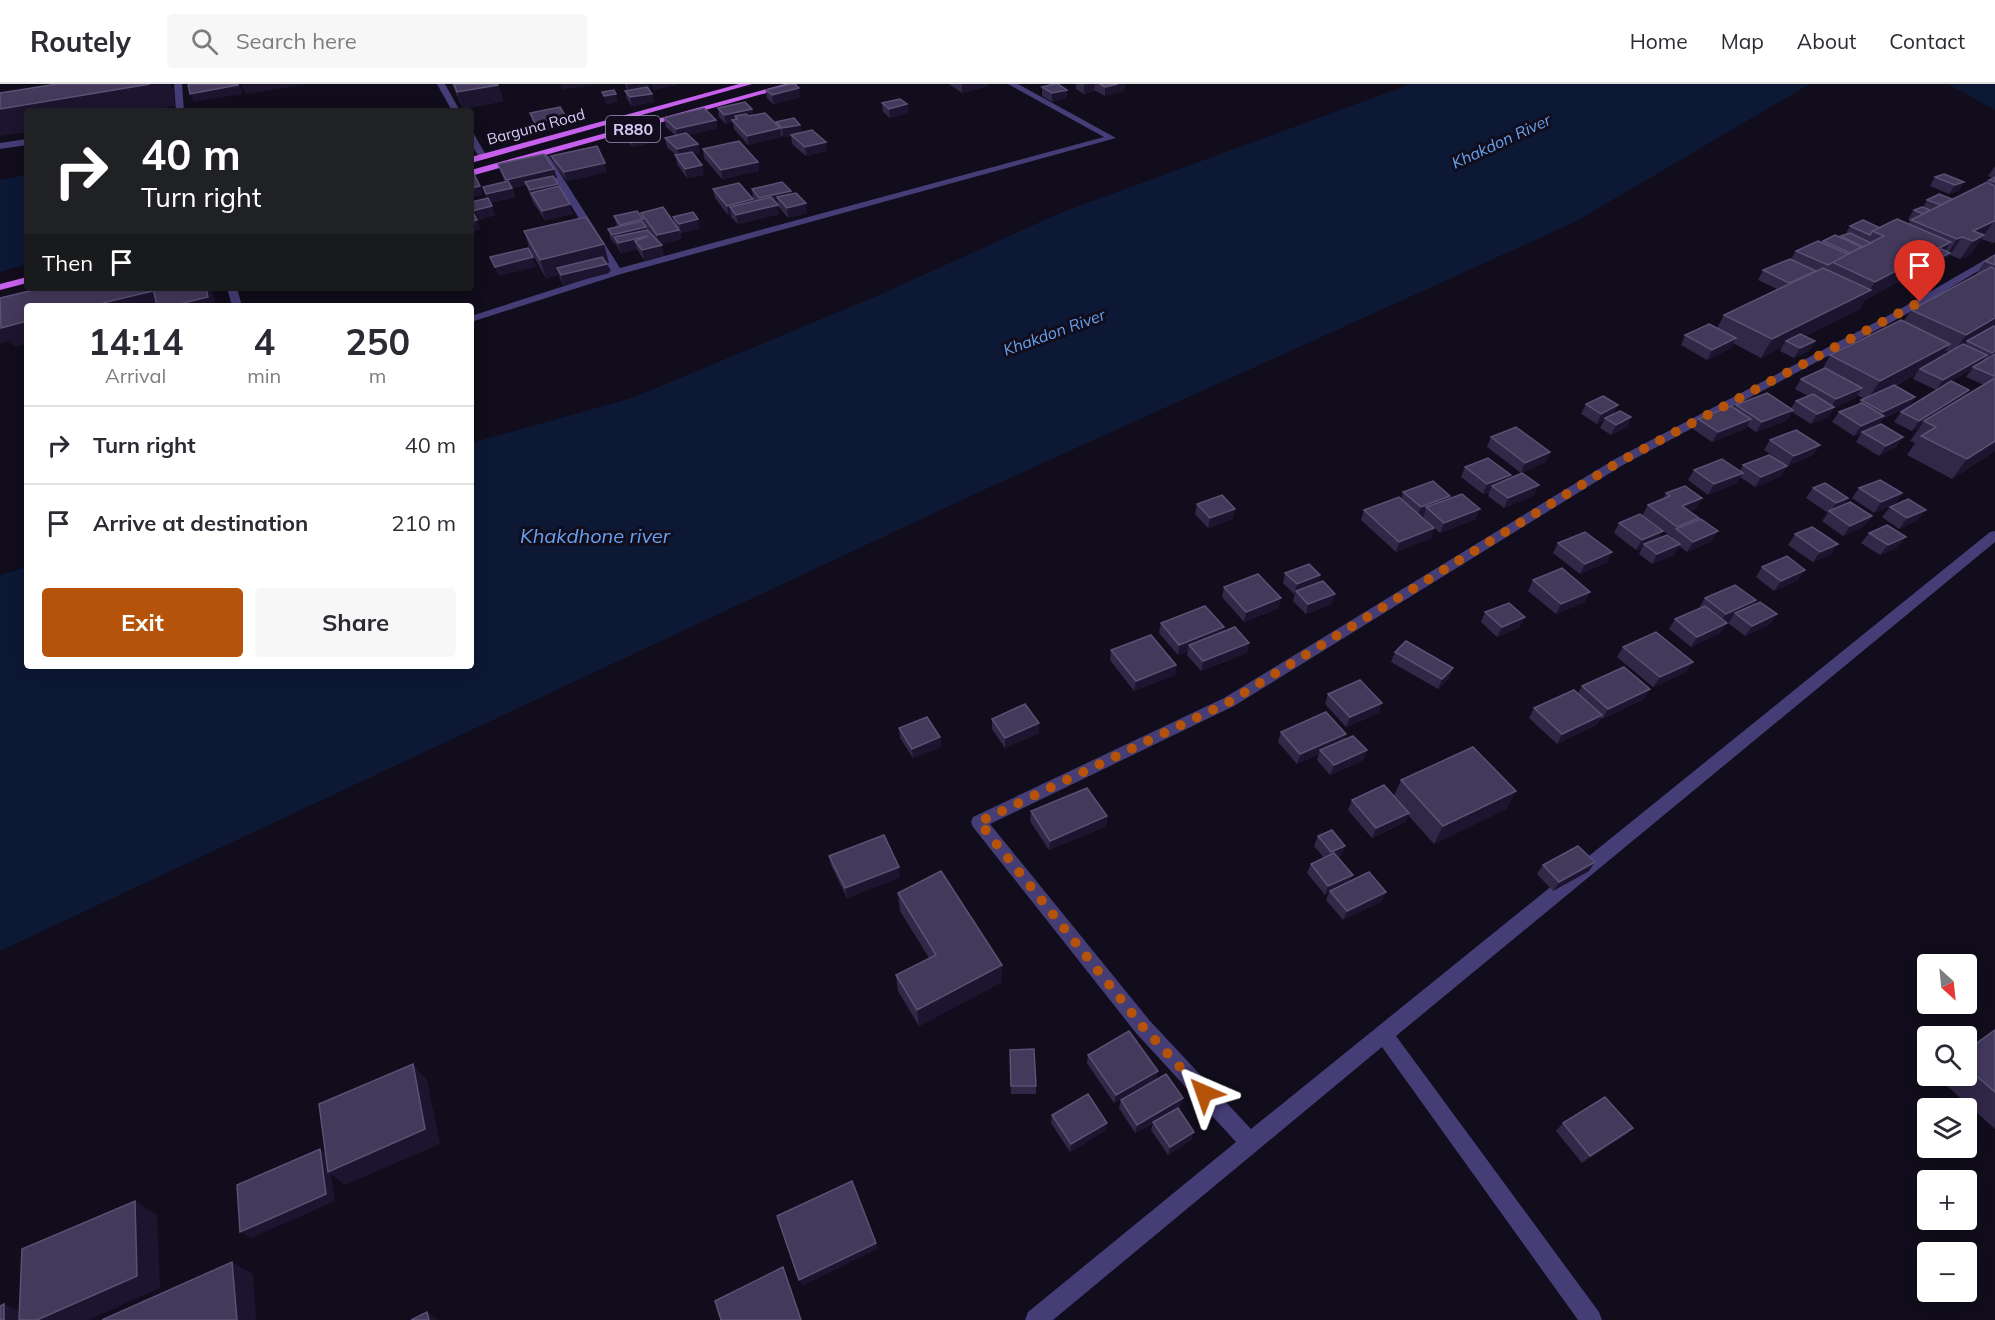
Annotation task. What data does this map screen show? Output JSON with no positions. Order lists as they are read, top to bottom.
{
  "streets": {
    "main road": ["Barguna Road", "R880"]
  },
  "water": ["Khakdon River", "Khakdhone river"],
  "north": "bottom right",
  "page": {
    "header": "Routely",
    "search": "Search here",
    "nav": [
      "Home",
      "Map",
      "About",
      "Contact"
    ],
    "turn": ["40 m", "Turn right"],
    "then": "Then",
    "eta": [
      "14:14",
      "Arrival",
      "4",
      "min",
      "250",
      "m"
    ],
    "list": [
      {
        "name": "Turn right",
        "value": "40 m"
      },
      {
        "name": "Arrive at destination",
        "value": "210 m"
      }
    ],
    "buttons": ["Exit", "Share"],
    "map_buttons": ["+", "−"]
  }
}
